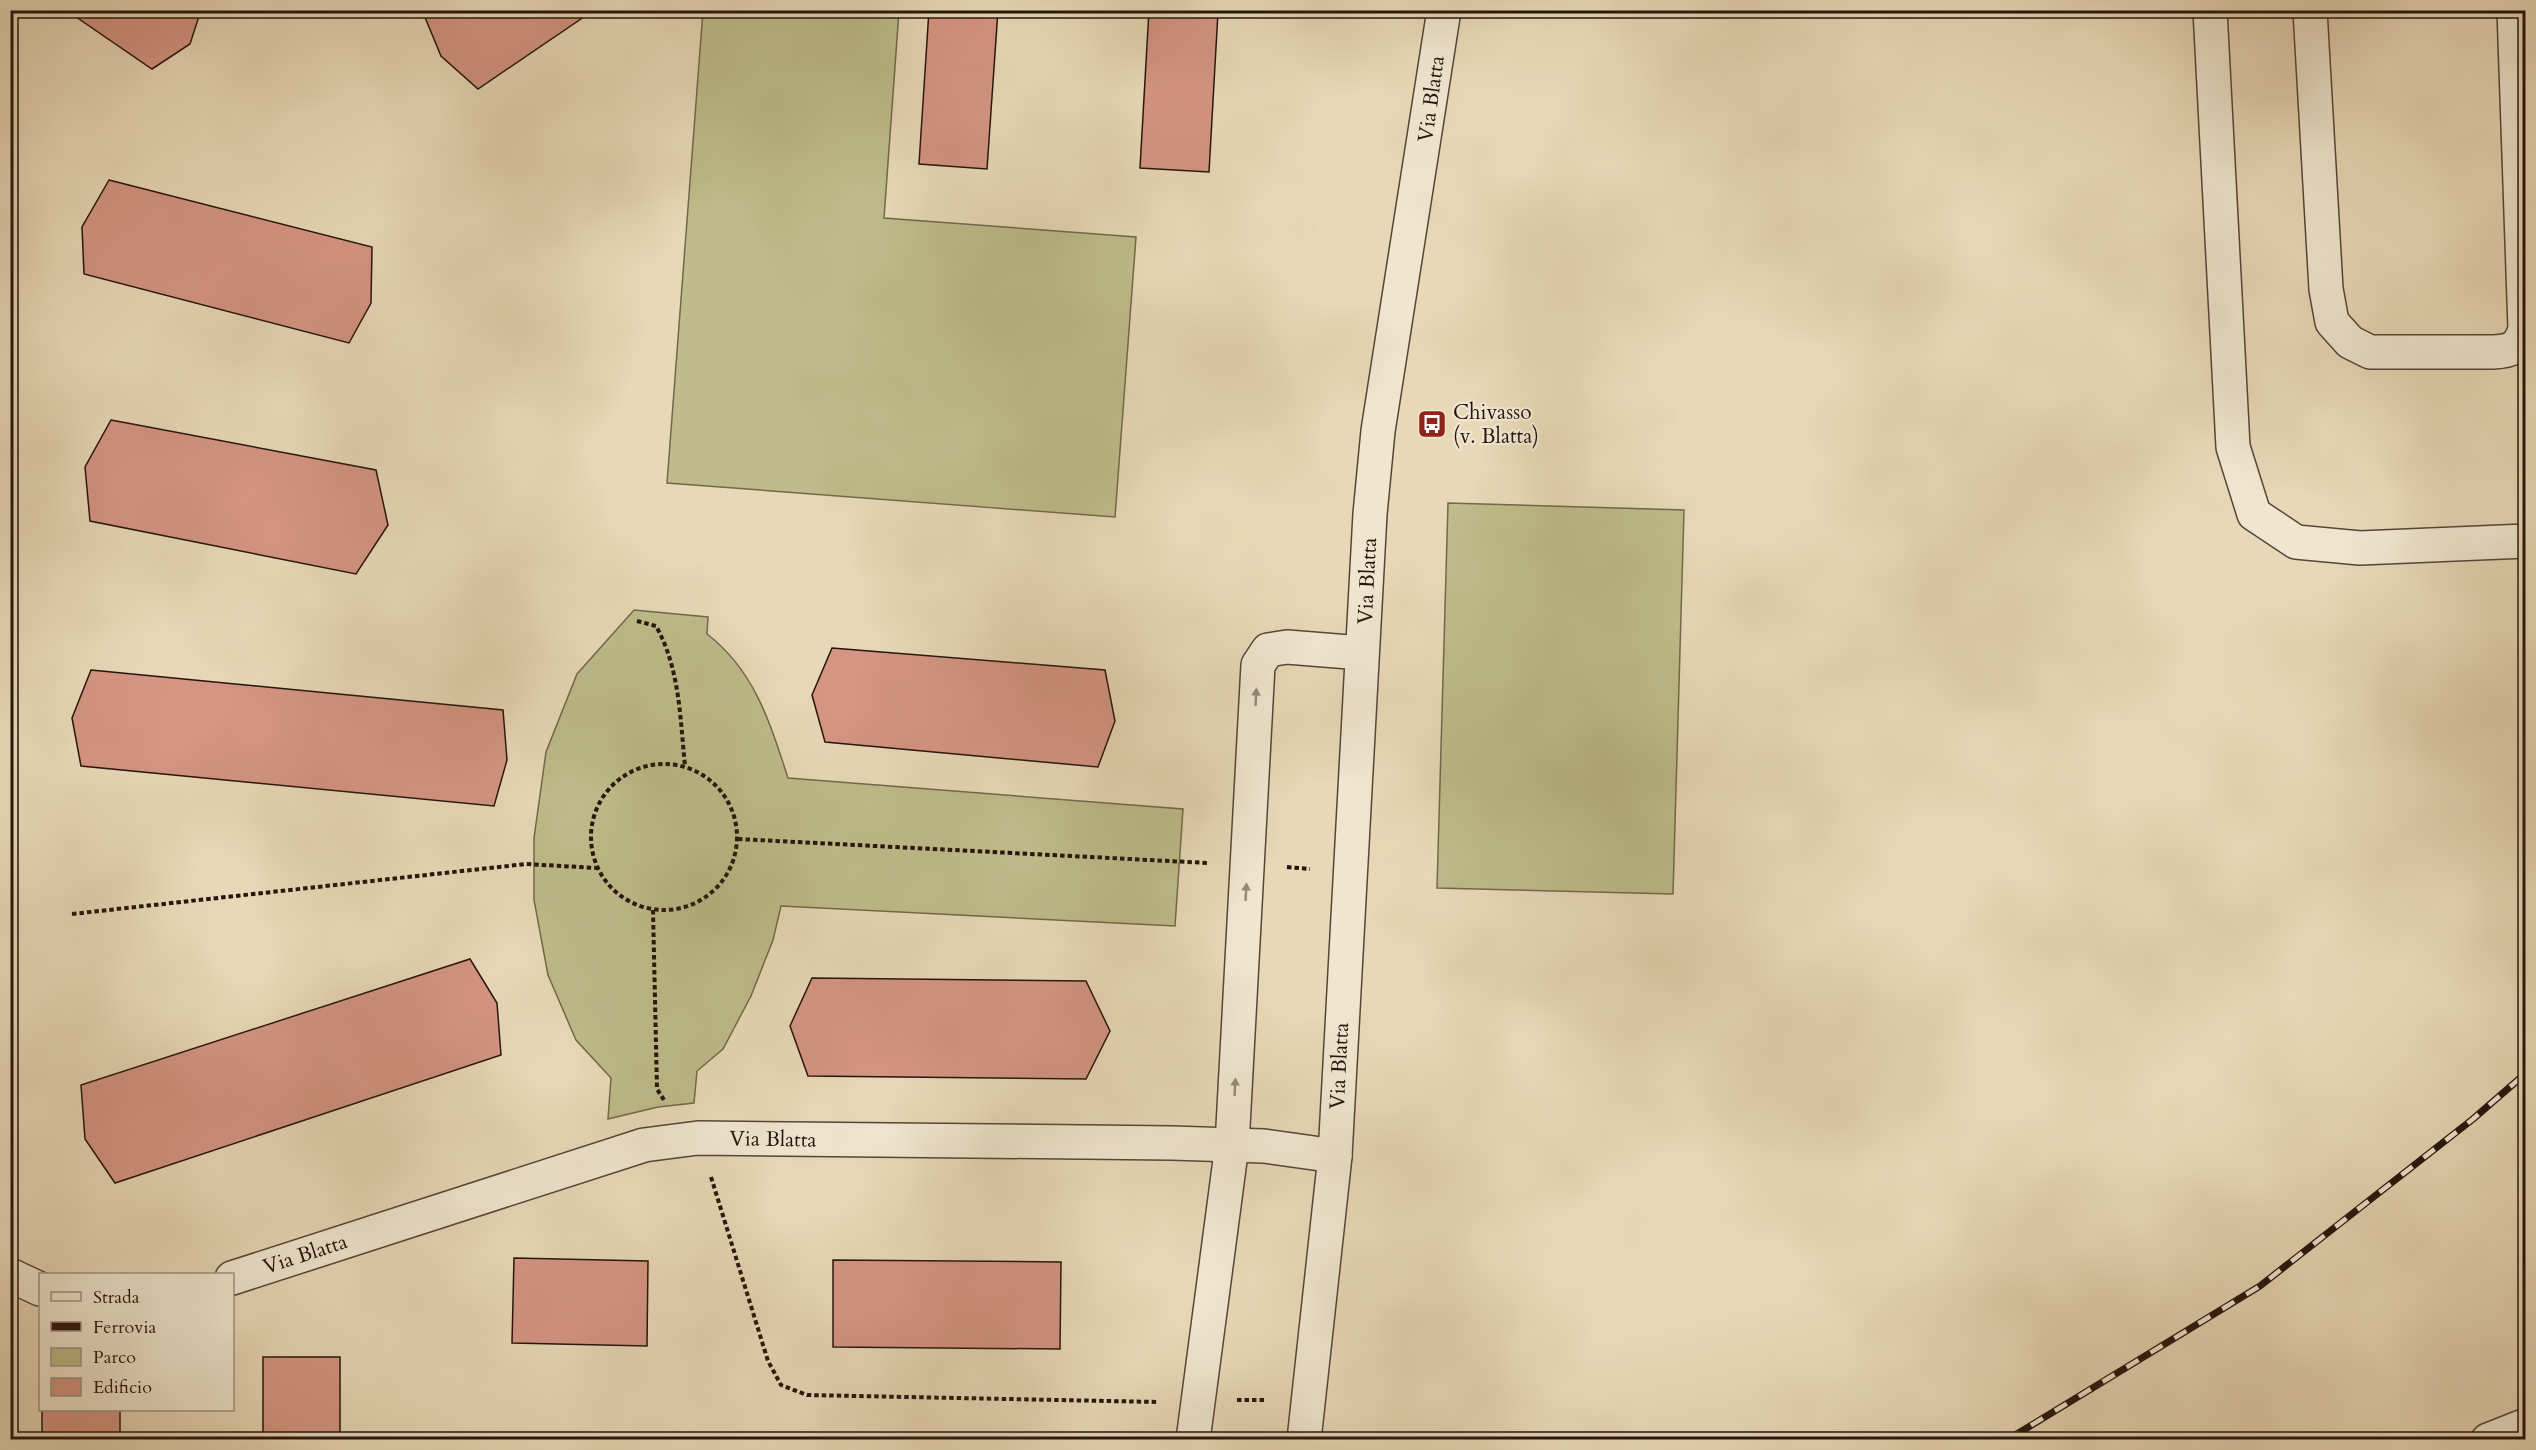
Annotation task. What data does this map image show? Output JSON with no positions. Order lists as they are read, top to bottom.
{
  "streets": {
    "street": ["Via Blatta"]
  },
  "places": {
    "bus stop": ["Chivasso (v. Blatta)"]
  },
  "legend": [
    "Strada",
    "Ferrovia",
    "Parco",
    "Edificio"
  ]
}
